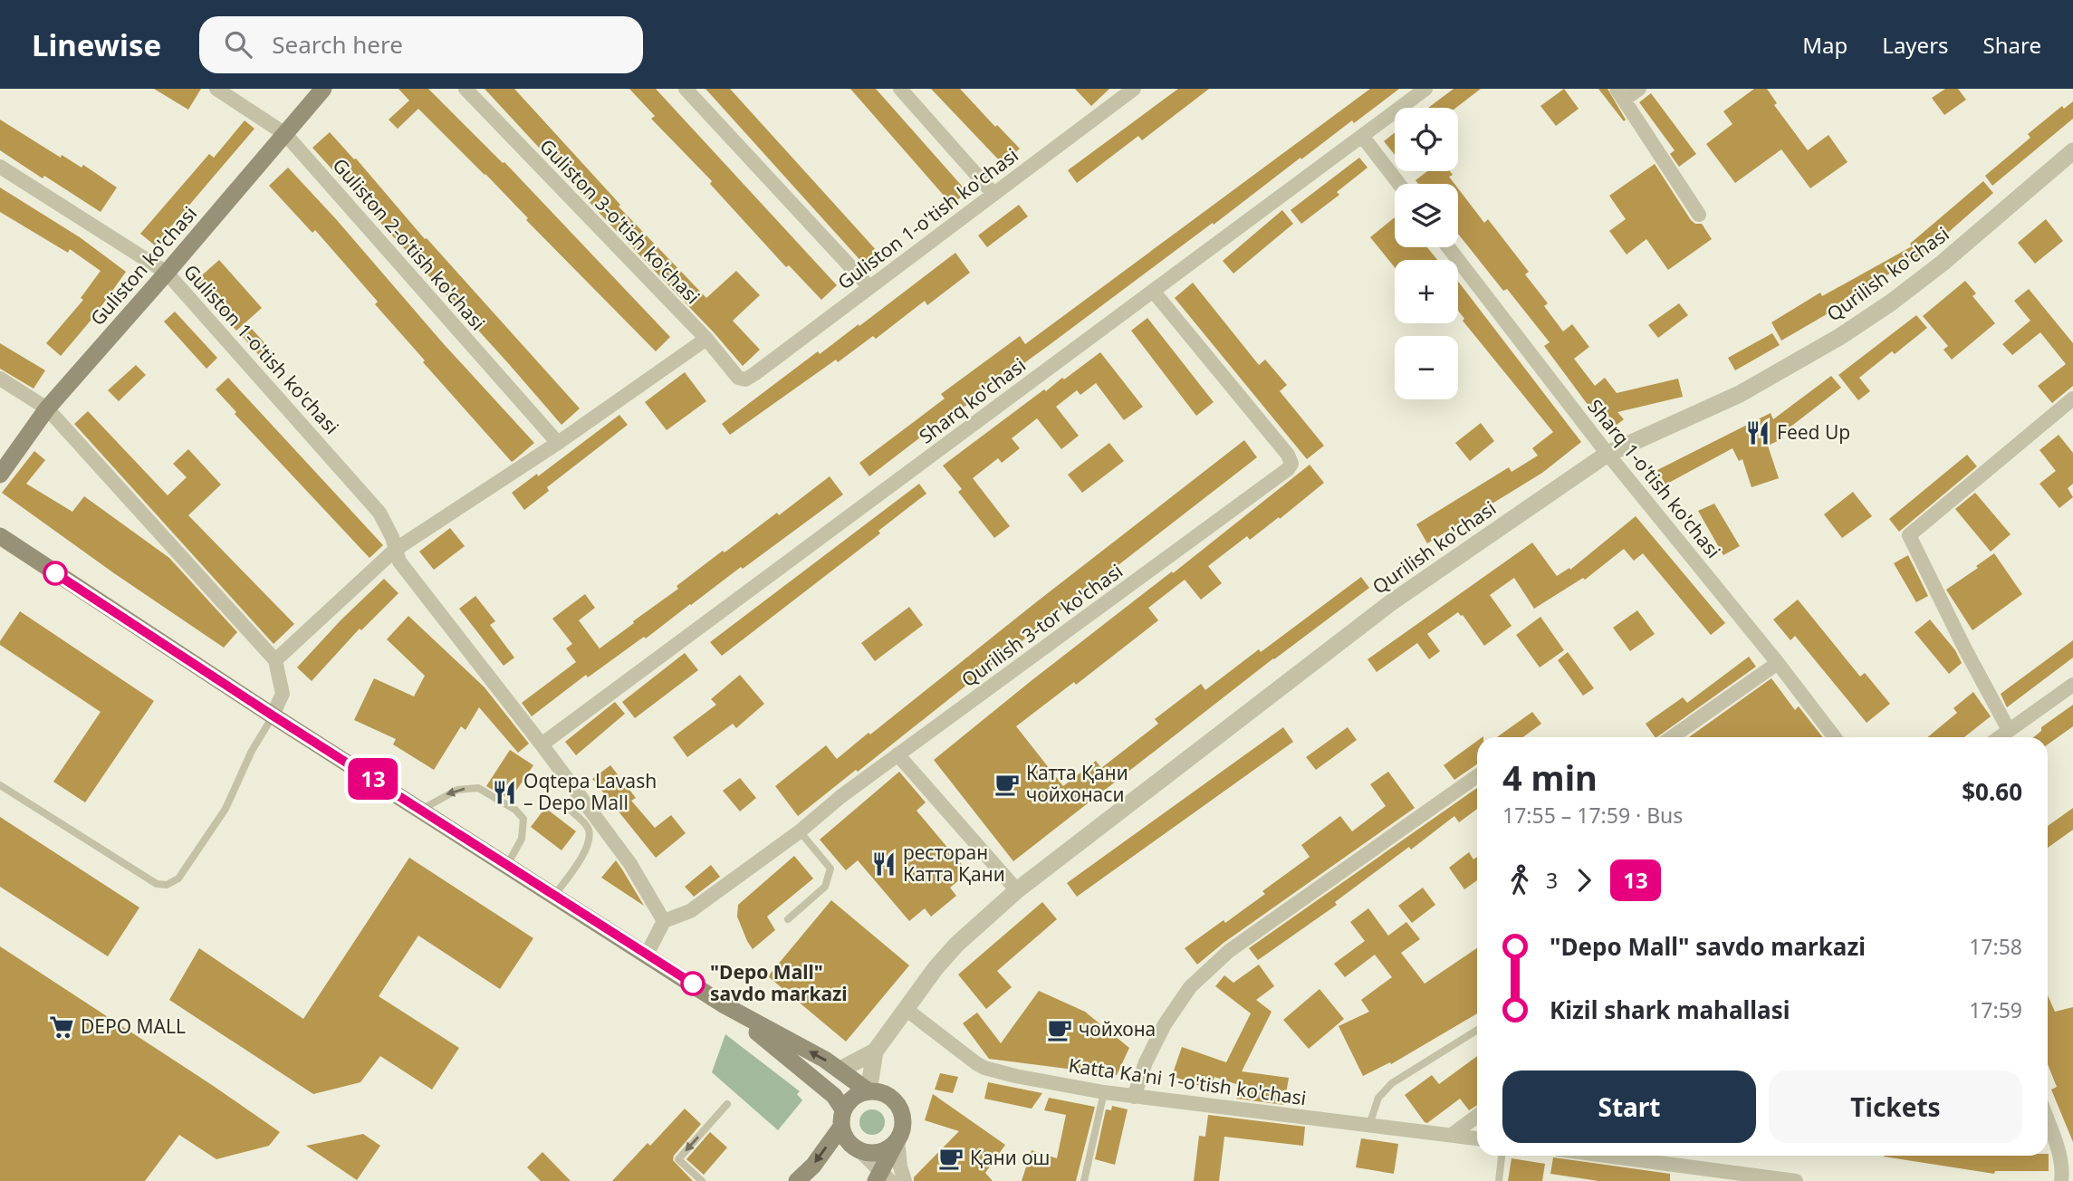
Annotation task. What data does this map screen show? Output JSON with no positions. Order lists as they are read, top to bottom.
{
  "streets": {
    "main road": ["Guliston ko'chasi"],
    "street": [
      "Guliston 1-o'tish ko'chasi",
      "Guliston 3-o'tish ko'chasi",
      "Guliston 2-o'tish ko'chasi",
      "Qurilish ko'chasi",
      "Sharq ko'chasi",
      "Sharq 1-o'tish ko'chasi",
      "Qurilish 3-tor ko'chasi",
      "Katta Ka'ni 1-o'tish ko'chasi"
    ]
  },
  "crossings": [
    ["Guliston 1-o'tish ko'chasi", "Guliston 3-o'tish ko'chasi"],
    ["Guliston 1-o'tish ko'chasi", "Guliston ko'chasi"],
    ["Guliston 1-o'tish ko'chasi", "Sharq ko'chasi"],
    ["Guliston 1-o'tish ko'chasi", "Qurilish 3-tor ko'chasi"],
    ["Guliston 2-o'tish ko'chasi", "Guliston ko'chasi"],
    ["Qurilish ko'chasi", "Sharq 1-o'tish ko'chasi"],
    ["Qurilish ko'chasi", "Katta Ka'ni 1-o'tish ko'chasi"],
    ["Sharq ko'chasi", "Qurilish 3-tor ko'chasi"]
  ],
  "places": {
    "restaurant": ["Feed Up", "Oqtepa Lavash – Depo Mall", "ресторан Катта Қани"],
    "cafe": ["Катта Қани чойхонаси", "чойхона", "Қани ош"],
    "other": ["\"Depo Mall\" savdo markazi"],
    "supermarket": ["DEPO MALL"]
  },
  "lines": ["bus line 13"],
  "page": {
    "header": "Linewise",
    "search": "Search here",
    "nav": ["Map", "Layers", "Share"],
    "on_map": "13",
    "map_buttons": ["+", "−"],
    "heading": ["4 min", "17:55 – 17:59 · Bus", "$0.60"],
    "legs": ["3", "13"],
    "list": [
      {
        "name": "\"Depo Mall\" savdo markazi",
        "value": "17:58"
      },
      {
        "name": "Kizil shark mahallasi",
        "value": "17:59"
      }
    ],
    "buttons": ["Start", "Tickets"]
  }
}
